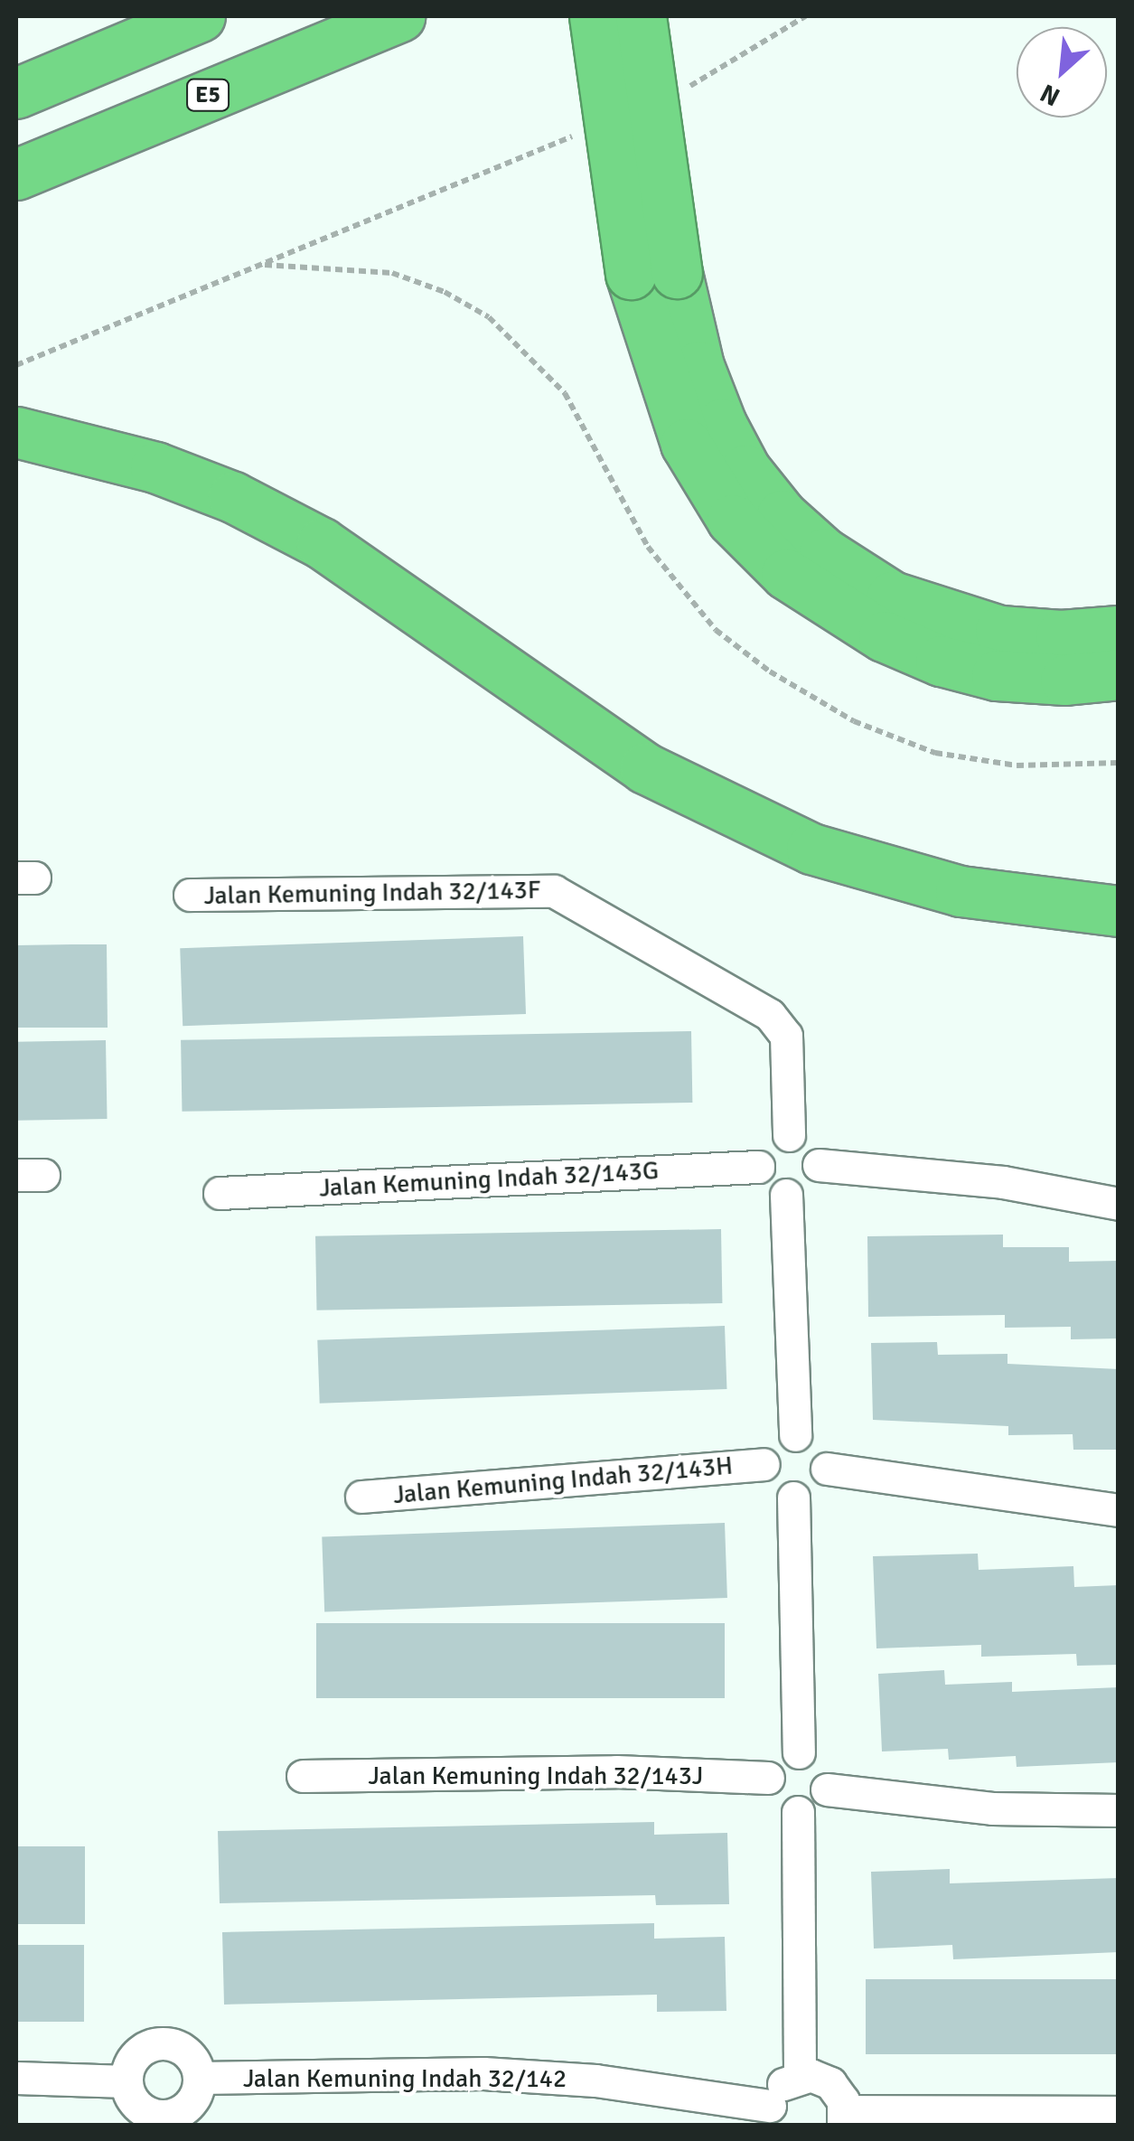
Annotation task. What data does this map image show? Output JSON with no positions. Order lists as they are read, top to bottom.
{
  "streets": {
    "highway": ["E5"],
    "street": [
      "Jalan Kemuning Indah 32/143F",
      "Jalan Kemuning Indah 32/143G",
      "Jalan Kemuning Indah 32/143H",
      "Jalan Kemuning Indah 32/143J",
      "Jalan Kemuning Indah 32/142"
    ]
  },
  "crossings": [
    ["Jalan Kemuning Indah 32/143F", "Jalan Kemuning Indah 32/143G"]
  ],
  "north": "bottom left"
}
